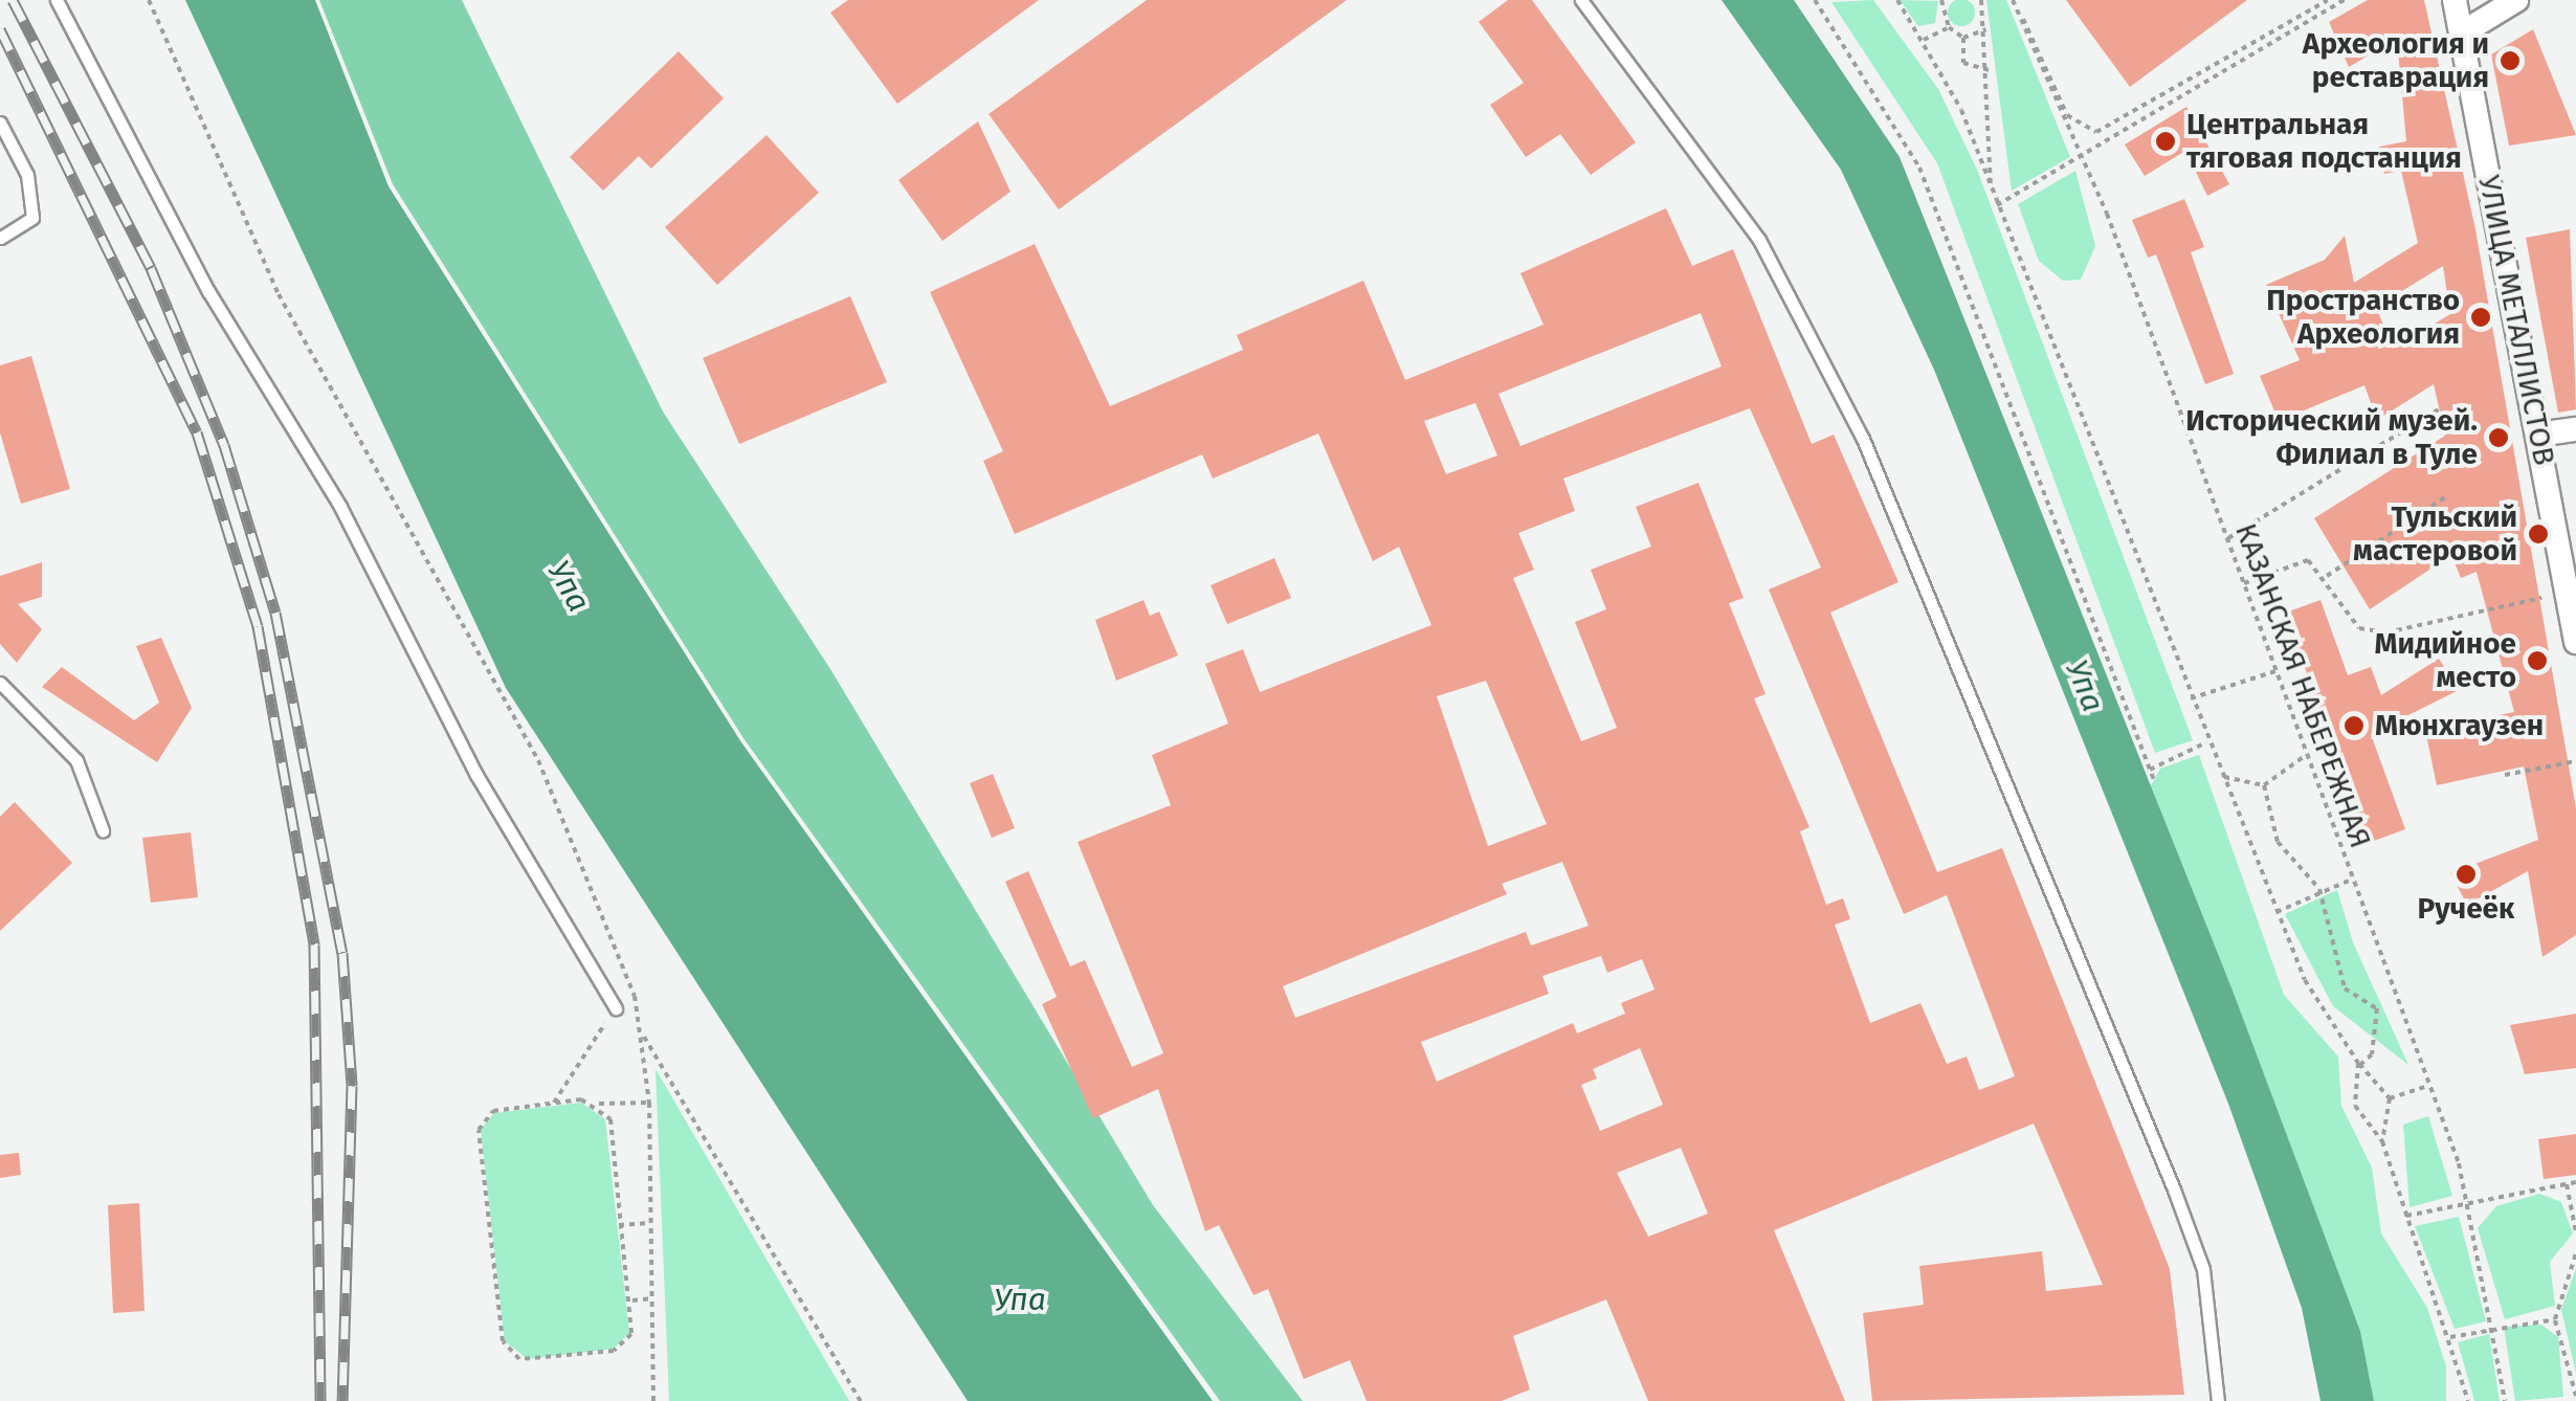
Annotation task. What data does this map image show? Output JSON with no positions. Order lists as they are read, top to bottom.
{
  "streets": {
    "street": ["УЛИЦА МЕТАЛЛИСТОВ"],
    "path": ["КАЗАНСКАЯ НАБЕРЕЖНАЯ"]
  },
  "water": ["Упа"],
  "places": [
    "Археология и реставрация",
    "Центральная тяговая подстанция",
    "Пространство Археология",
    "Исторический музей. Филиал в Туле",
    "Тульский мастеровой",
    "Мидийное место",
    "Мюнхгаузен",
    "Ручеёк"
  ]
}
